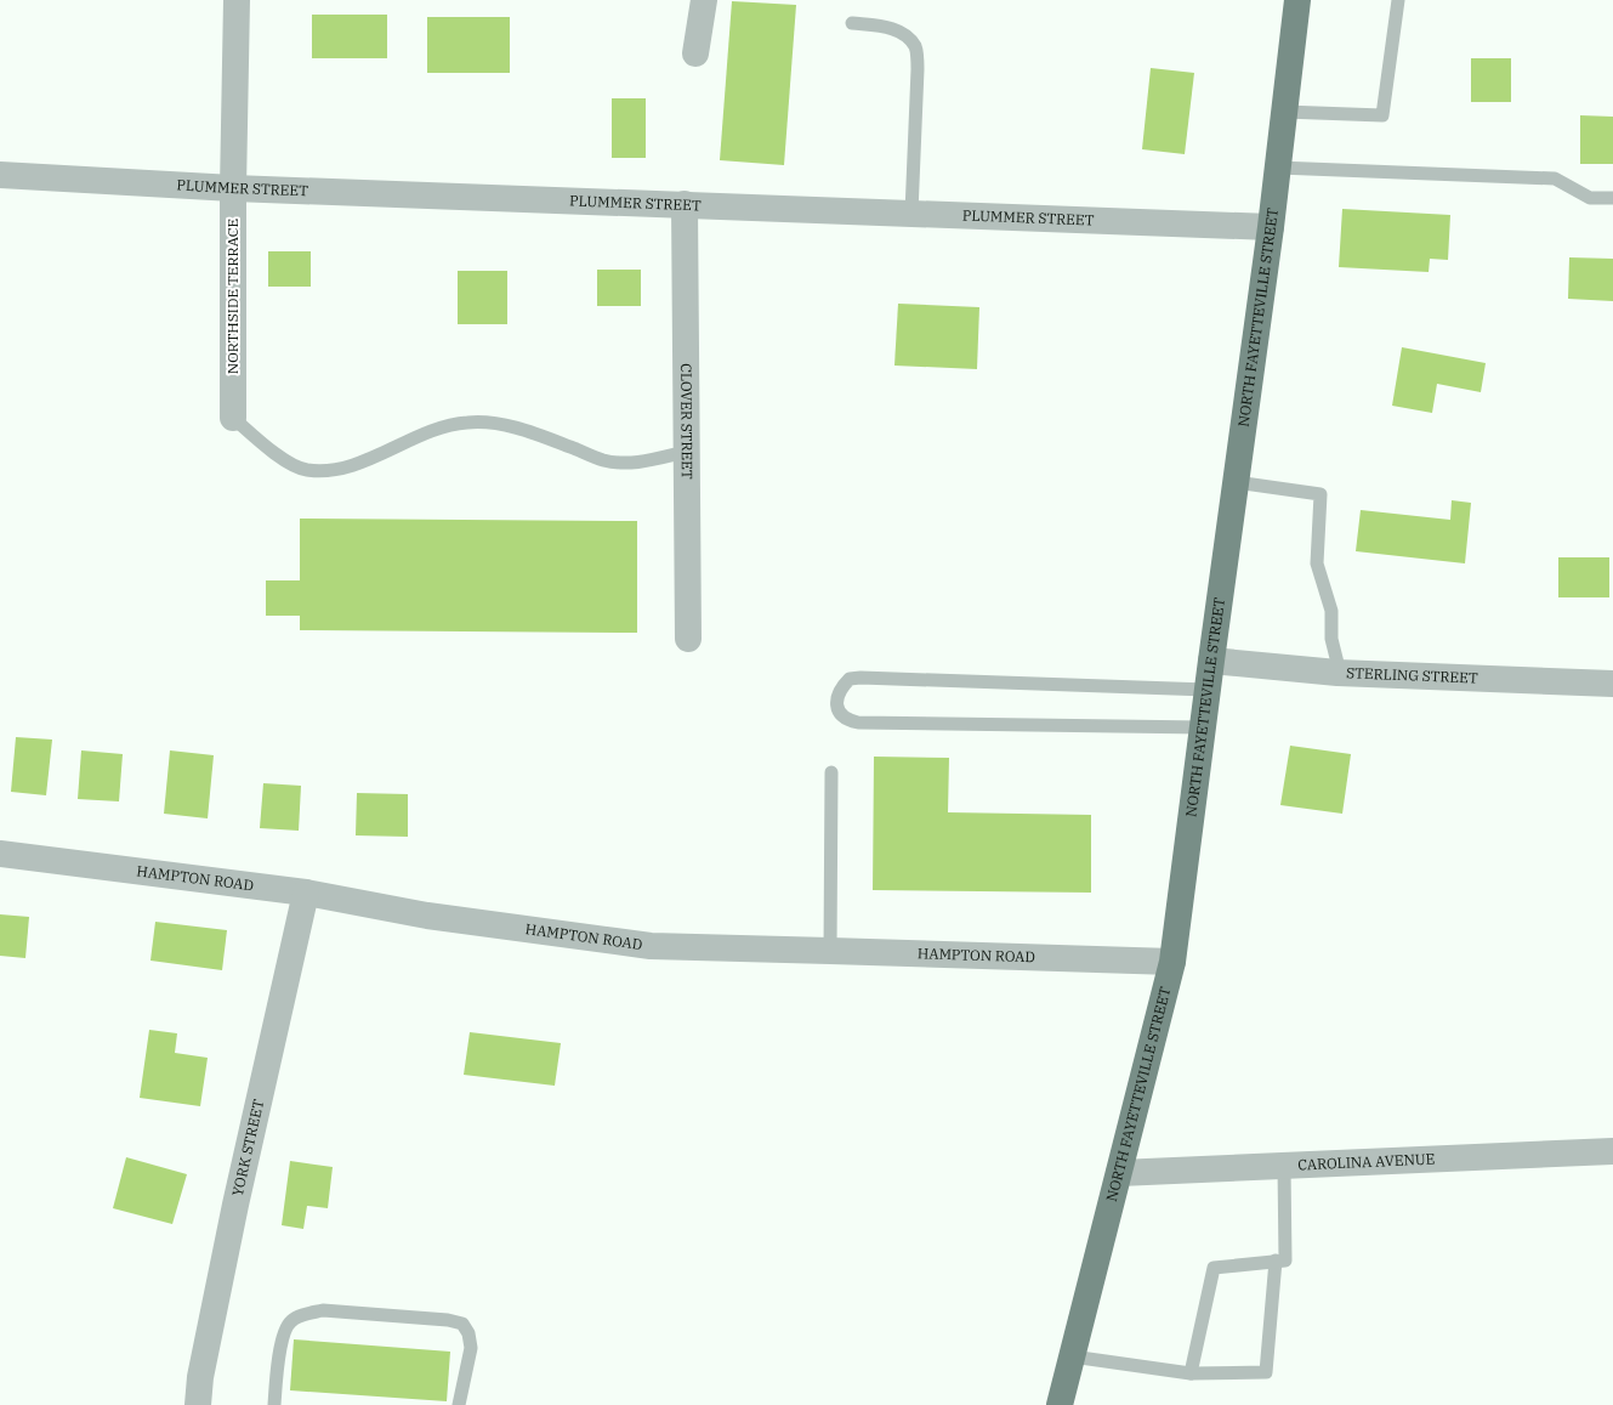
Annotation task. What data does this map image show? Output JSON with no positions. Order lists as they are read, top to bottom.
{
  "streets": {
    "main road": ["NORTH FAYETTEVILLE STREET"],
    "street": [
      "PLUMMER STREET",
      "NORTHSIDE TERRACE",
      "CLOVER STREET",
      "STERLING STREET",
      "HAMPTON ROAD",
      "YORK STREET",
      "CAROLINA AVENUE"
    ]
  },
  "crossings": [
    ["PLUMMER STREET", "NORTHSIDE TERRACE"],
    ["PLUMMER STREET", "NORTH FAYETTEVILLE STREET"],
    ["PLUMMER STREET", "CLOVER STREET"],
    ["NORTH FAYETTEVILLE STREET", "STERLING STREET"],
    ["NORTH FAYETTEVILLE STREET", "HAMPTON ROAD"],
    ["NORTH FAYETTEVILLE STREET", "CAROLINA AVENUE"],
    ["HAMPTON ROAD", "YORK STREET"]
  ]
}
